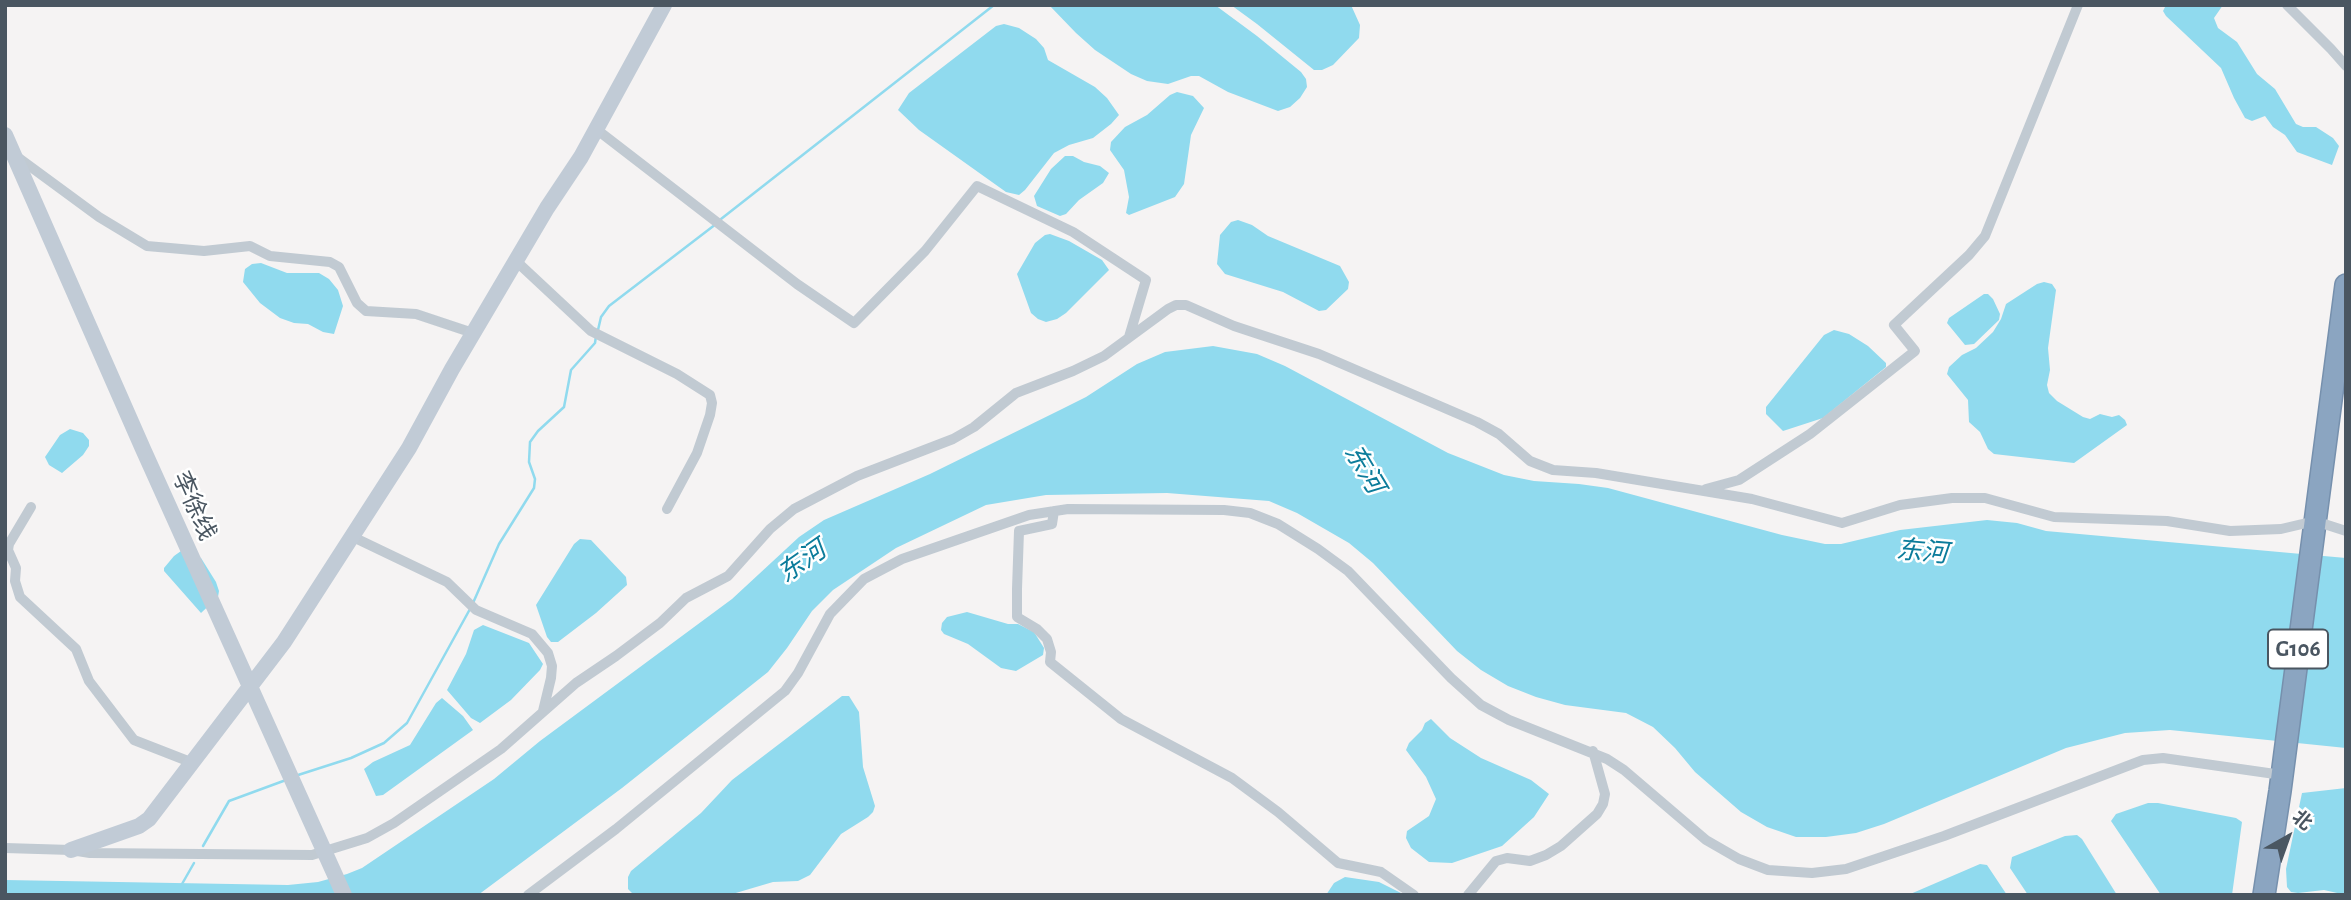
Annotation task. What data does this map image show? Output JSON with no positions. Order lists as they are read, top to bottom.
{
  "streets": {
    "highway": ["G106"],
    "street": ["李徐线"]
  },
  "water": ["东河"],
  "north": "top right"
}
